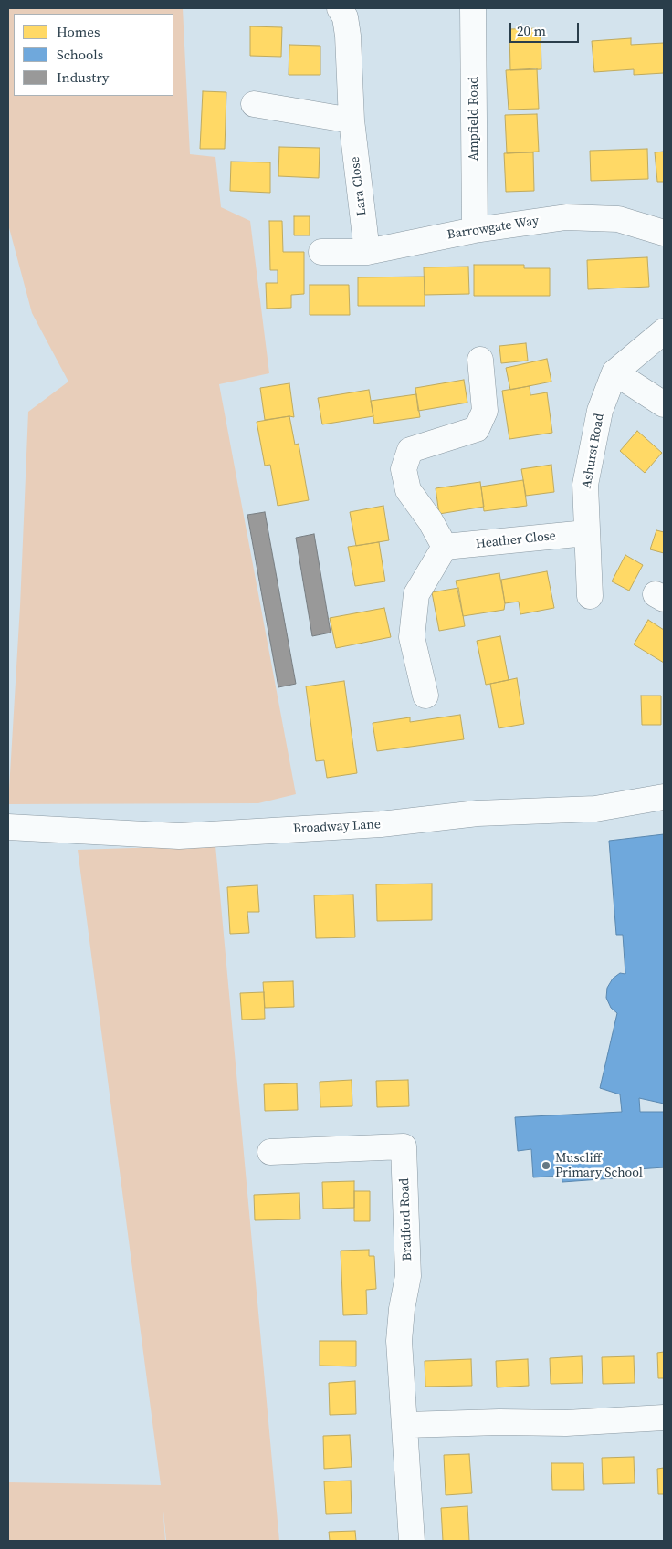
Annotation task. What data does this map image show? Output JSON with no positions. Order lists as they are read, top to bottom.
{
  "streets": {
    "street": [
      "Ampfield Road",
      "Lara Close",
      "Barrowgate Way",
      "Ashurst Road",
      "Heather Close",
      "Broadway Lane",
      "Bradford Road"
    ]
  },
  "crossings": [
    ["Ampfield Road", "Barrowgate Way"],
    ["Lara Close", "Barrowgate Way"],
    ["Ashurst Road", "Heather Close"]
  ],
  "places": ["Muscliff Primary School"],
  "legend": ["Homes", "Schools", "Industry"],
  "scale_bar": "20 m"
}
